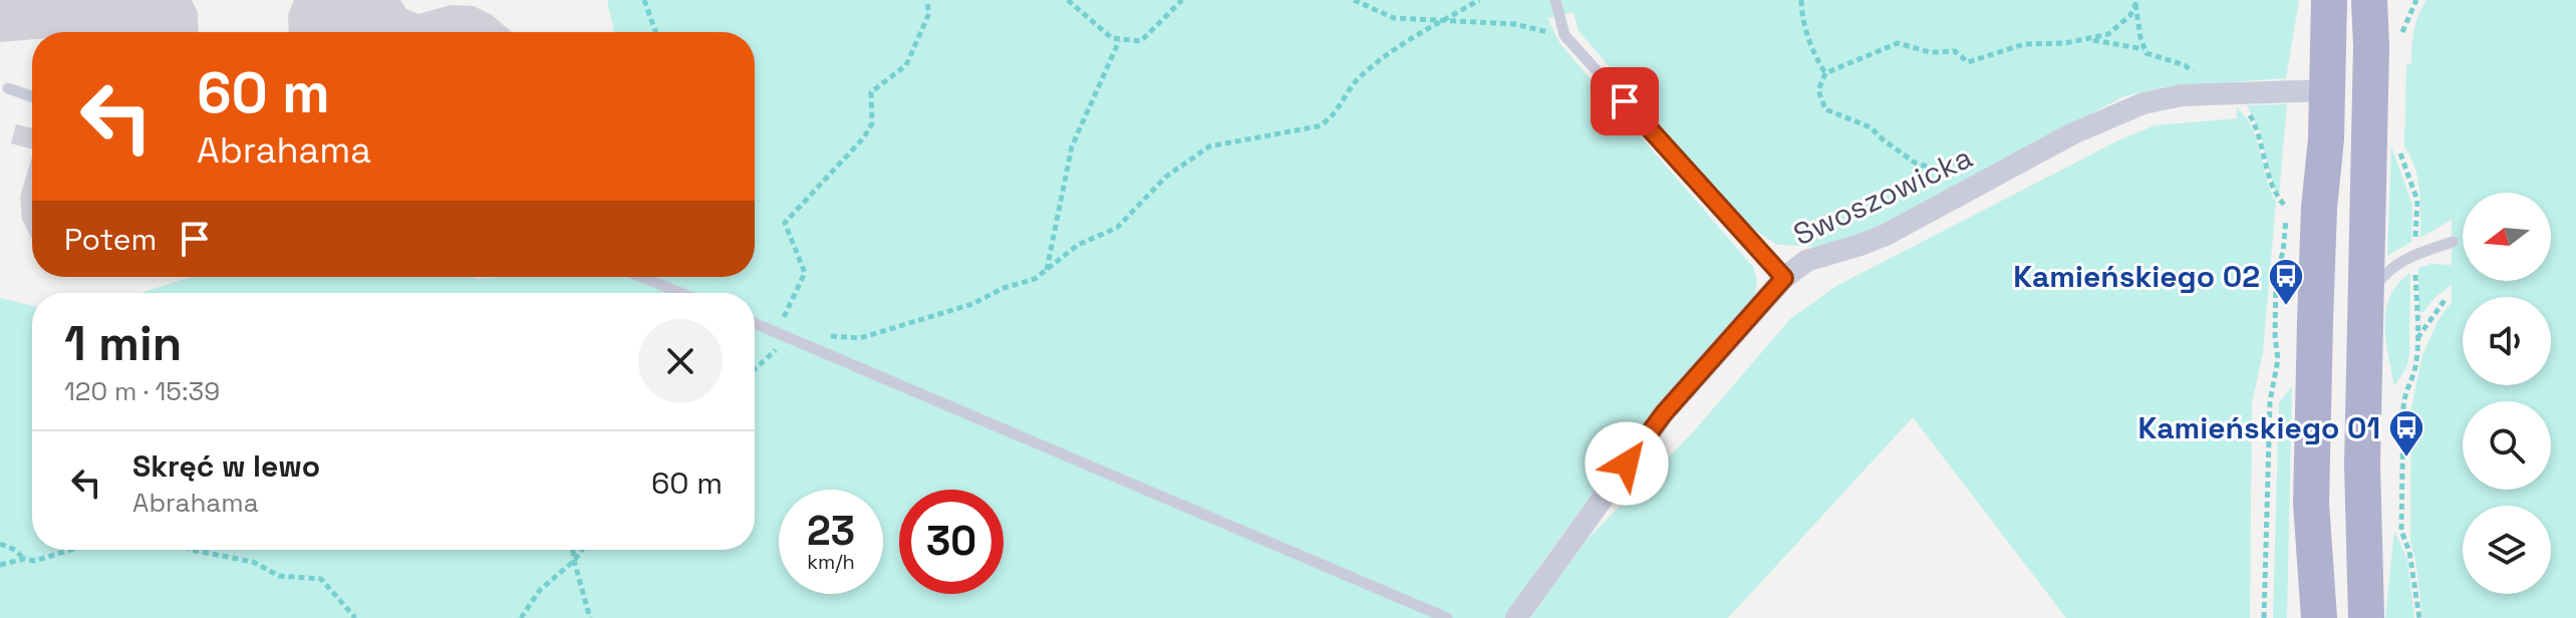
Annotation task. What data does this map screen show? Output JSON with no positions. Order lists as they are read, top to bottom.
{
  "streets": {
    "street": ["Swoszowicka"]
  },
  "places": {
    "bus stop": ["Kamieńskiego 02", "Kamieńskiego 01"]
  },
  "north": "left",
  "page": {
    "turn": ["60 m", "Abrahama"],
    "then": "Potem",
    "heading": ["1 min", "120 m · 15:39"],
    "list": [
      {
        "name": "Skręć w lewo",
        "note": "Abrahama",
        "value": "60 m"
      }
    ],
    "speed": "23 km/h",
    "limit": "30"
  }
}
